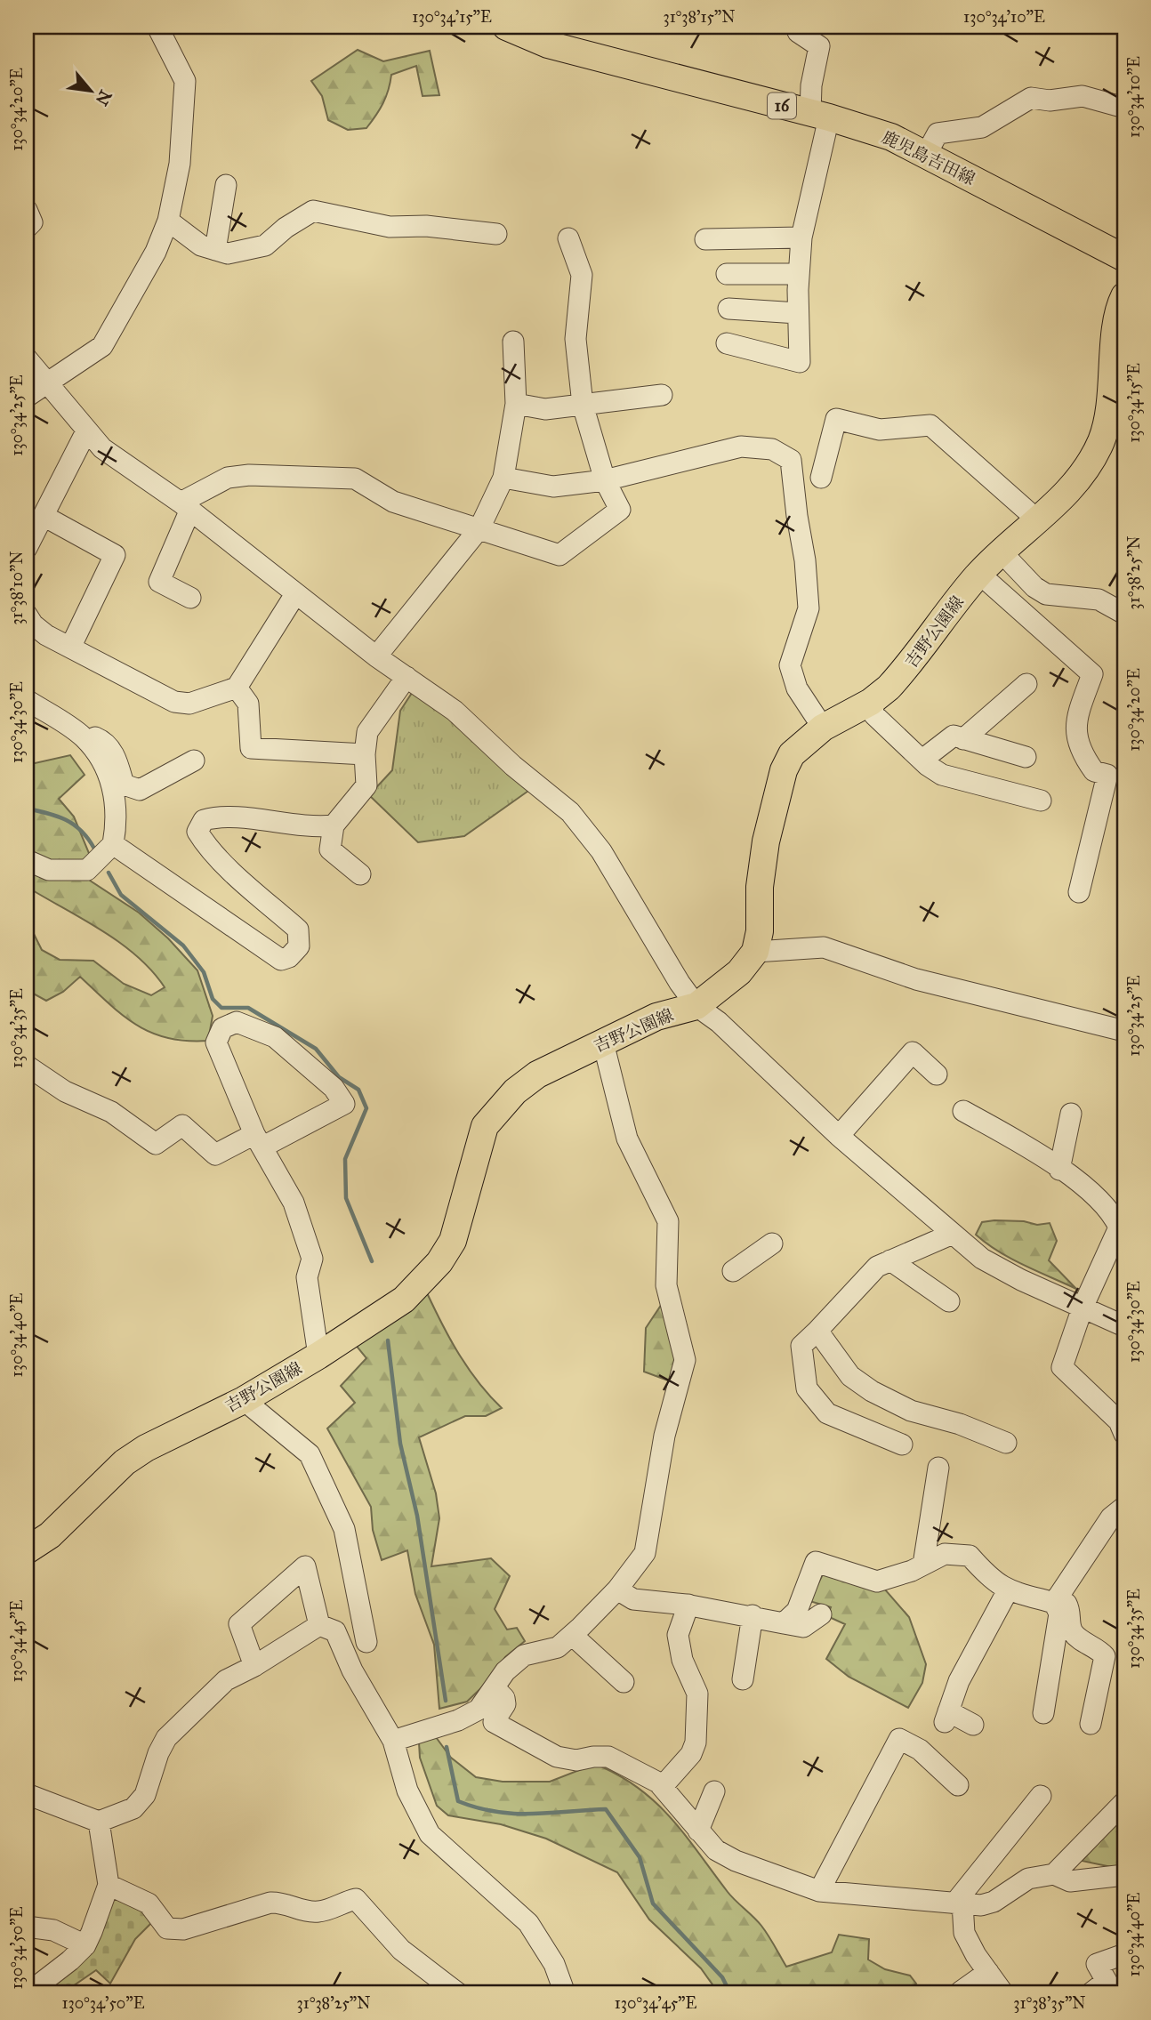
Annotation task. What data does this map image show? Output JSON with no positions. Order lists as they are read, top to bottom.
{
  "streets": {
    "main road": ["16", "鹿児島吉田線", "吉野公園線"]
  },
  "north": "bottom right",
  "coordinates": [
    "130°34'15\"E",
    "31°38'15\"N",
    "130°34'10\"E",
    "130°34'20\"E",
    "130°34'25\"E",
    "31°38'25\"N",
    "31°38'10\"N",
    "130°34'30\"E",
    "130°34'35\"E",
    "130°34'40\"E",
    "130°34'45\"E",
    "130°34'50\"E",
    "31°38'35\"N"
  ]
}
